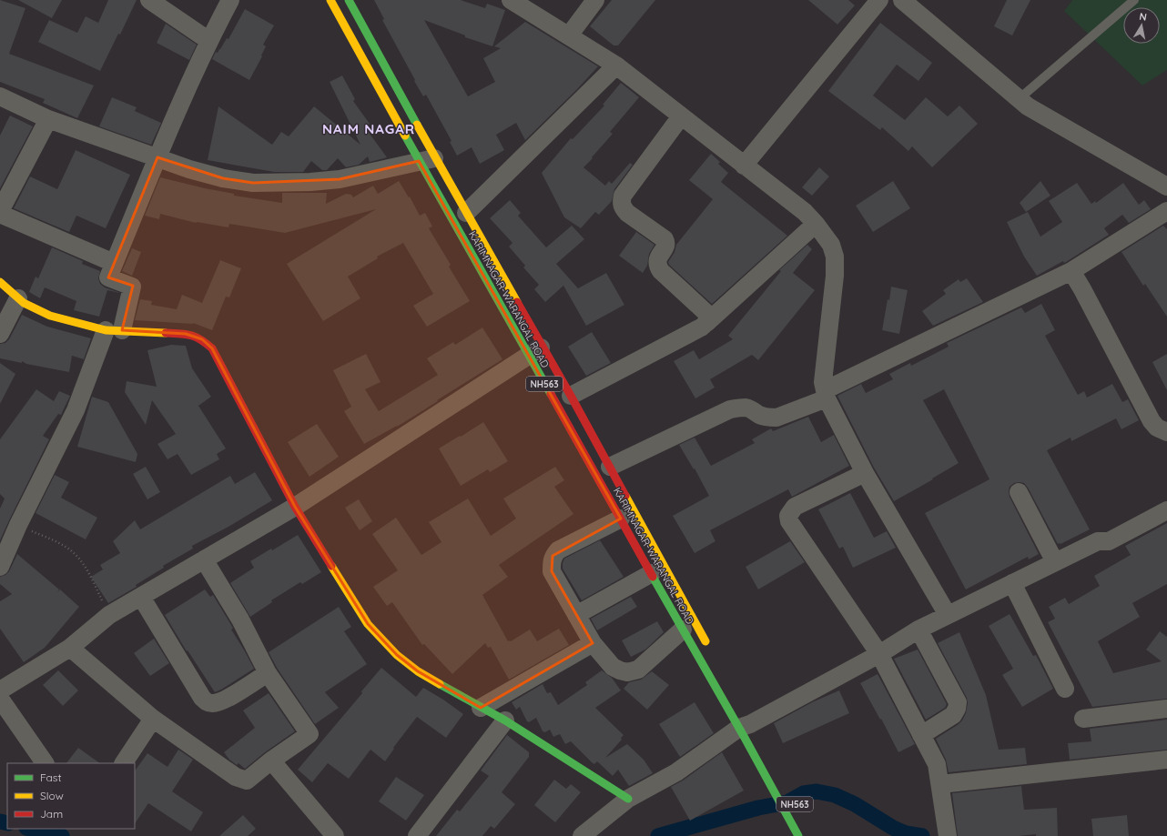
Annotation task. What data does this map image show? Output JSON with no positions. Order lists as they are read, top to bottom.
{
  "streets": {
    "main road": ["KARIMNAGAR-WARANGAL ROAD", "NH563"]
  },
  "districts": ["NAIM NAGAR"],
  "legend": ["Fast", "Slow", "Jam"],
  "north": "top"
}
